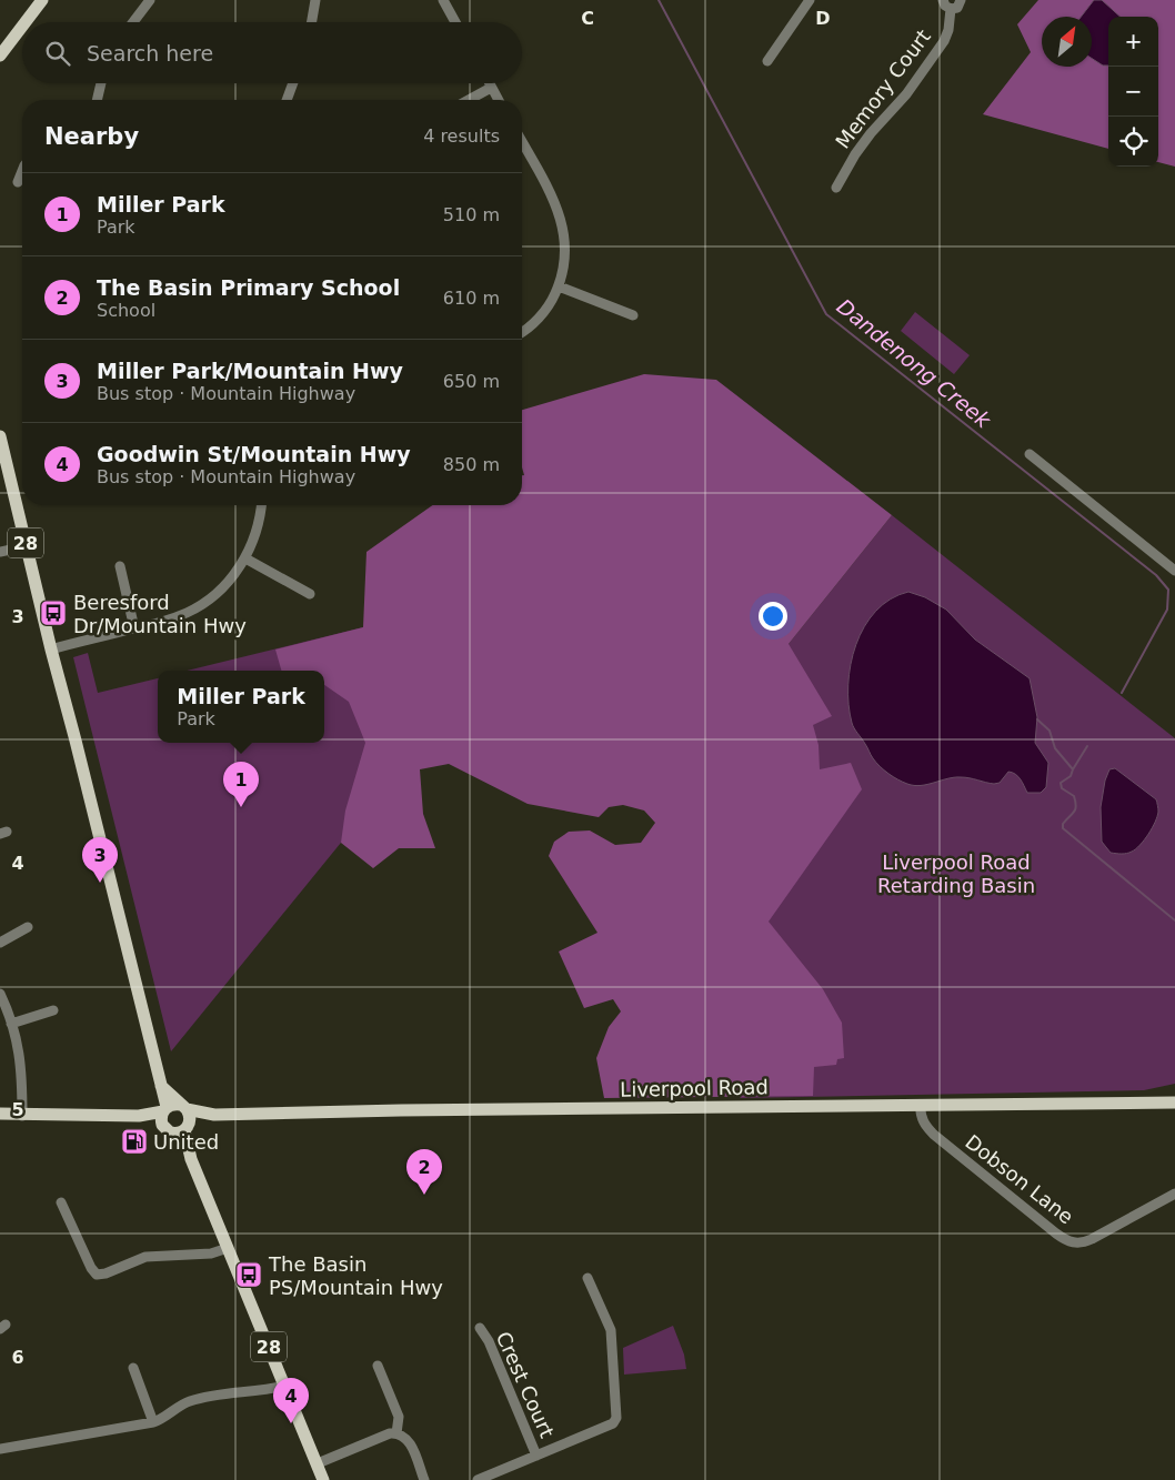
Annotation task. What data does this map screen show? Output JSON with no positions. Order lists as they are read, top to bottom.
{
  "streets": {
    "main road": ["28", "Liverpool Road"],
    "street": ["Memory Court", "Dobson Lane", "Crest Court"]
  },
  "crossings": [
    ["28", "Liverpool Road"],
    ["Liverpool Road", "Dobson Lane"]
  ],
  "water": ["Dandenong Creek"],
  "parks": ["Liverpool Road Retarding Basin"],
  "places": {
    "bus stop": ["Beresford Dr/Mountain Hwy", "The Basin PS/Mountain Hwy"],
    "fuel station": ["United"]
  },
  "north": "top right",
  "page": {
    "map_buttons": ["+", "−"],
    "search": "Search here",
    "heading": ["Nearby", "4 results"],
    "list": [
      {
        "mark": "1",
        "name": "Miller Park",
        "note": "Park",
        "value": "510 m"
      },
      {
        "mark": "2",
        "name": "The Basin Primary School",
        "note": "School",
        "value": "610 m"
      },
      {
        "mark": "3",
        "name": "Miller Park/Mountain Hwy",
        "note": "Bus stop · Mountain Highway",
        "value": "650 m"
      },
      {
        "mark": "4",
        "name": "Goodwin St/Mountain Hwy",
        "note": "Bus stop · Mountain Highway",
        "value": "850 m"
      }
    ],
    "popup": ["Miller Park", "Park"],
    "pins": [
      "1",
      "3",
      "2",
      "4"
    ]
  },
  "grid": {
    "columns": ["C", "D"],
    "rows": [
      "3",
      "4",
      "5",
      "6"
    ]
  }
}
